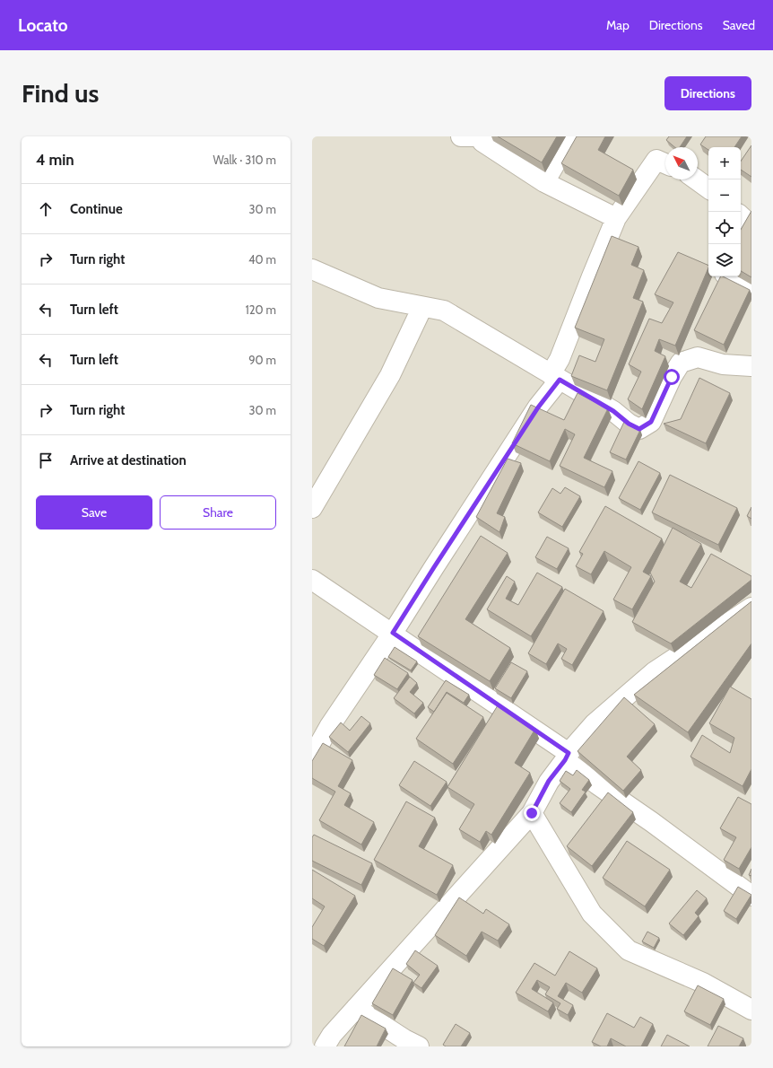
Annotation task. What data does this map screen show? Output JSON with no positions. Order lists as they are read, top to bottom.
{
  "north": "top left",
  "page": {
    "header": "Locato",
    "nav": ["Map", "Directions", "Saved"],
    "buttons": [
      "Directions",
      ["Save", "Share"]
    ],
    "title": "Find us",
    "heading": ["4 min", "Walk · 310 m"],
    "map_buttons": ["+", "−"],
    "list": [
      ["Continue", "30 m"],
      ["Turn right", "40 m"],
      ["Turn left", "120 m"],
      ["Turn left", "90 m"],
      ["Turn right", "30 m"],
      "Arrive at destination"
    ]
  }
}
